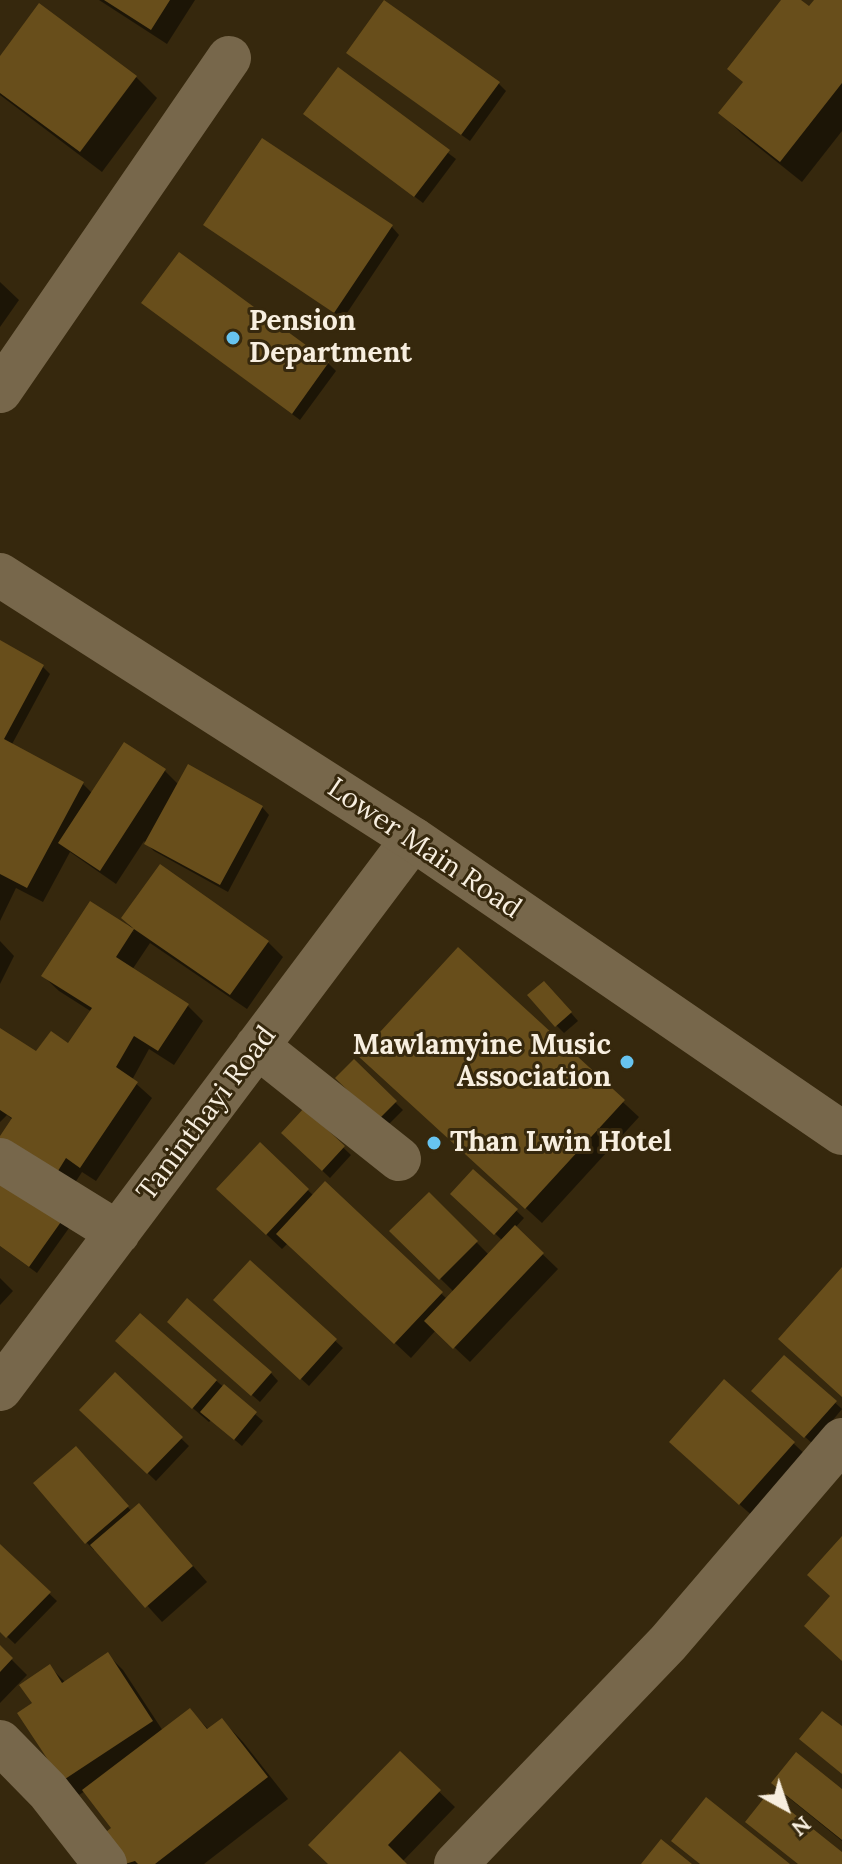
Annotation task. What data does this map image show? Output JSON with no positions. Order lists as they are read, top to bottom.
{
  "streets": {
    "street": ["Lower Main Road", "Taninthayi Road"]
  },
  "crossings": [
    ["Lower Main Road", "Taninthayi Road"]
  ],
  "places": ["Pension Department", "Mawlamyine Music Association", "Than Lwin Hotel"],
  "north": "bottom right"
}
